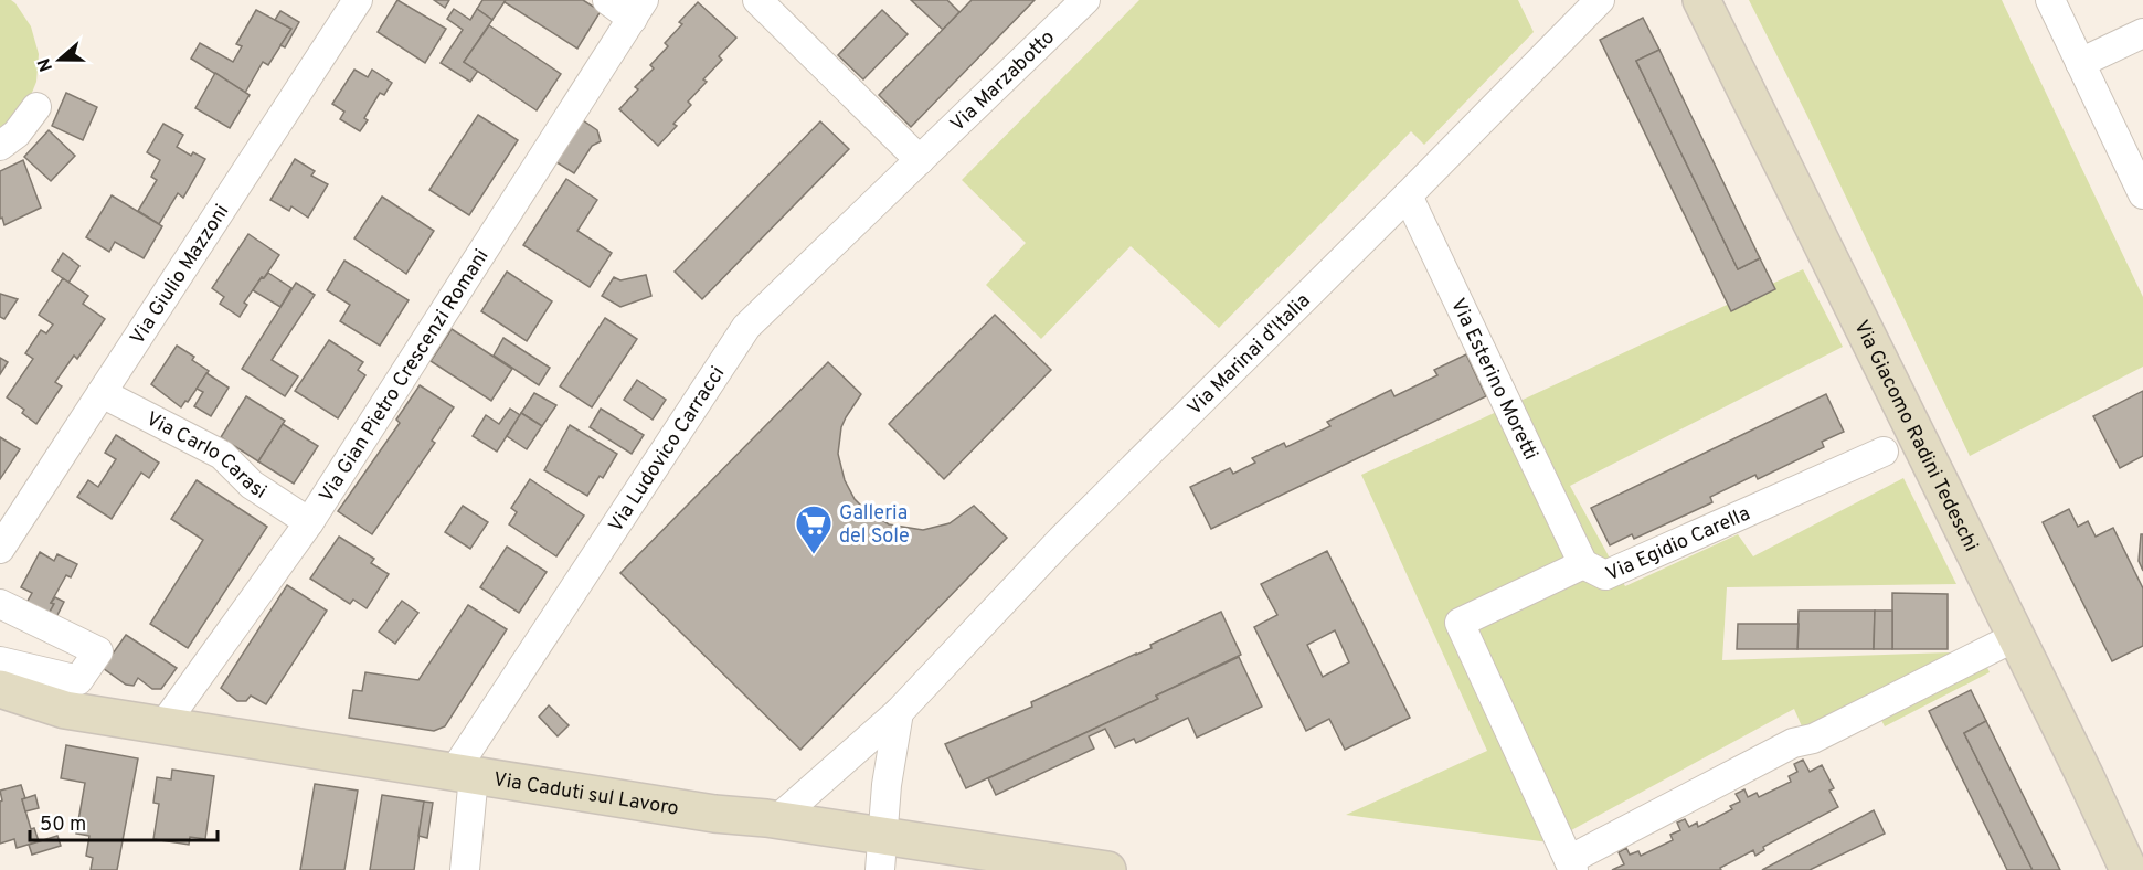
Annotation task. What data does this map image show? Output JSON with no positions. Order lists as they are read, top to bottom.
{
  "streets": {
    "main road": ["Via Giacomo Radini Tedeschi", "Via Caduti sul Lavoro"],
    "street": [
      "Via Marzabotto",
      "Via Giulio Mazzoni",
      "Via Marinai d'Italia",
      "Via Gian Pietro Crescenzi Romani",
      "Via Esterino Moretti",
      "Via Ludovico Carracci",
      "Via Carlo Carasi",
      "Via Egidio Carella"
    ]
  },
  "crossings": [
    ["Via Marzabotto", "Via Ludovico Carracci"],
    ["Via Giulio Mazzoni", "Via Carlo Carasi"],
    ["Via Marinai d'Italia", "Via Esterino Moretti"],
    ["Via Marinai d'Italia", "Via Caduti sul Lavoro"],
    ["Via Gian Pietro Crescenzi Romani", "Via Carlo Carasi"],
    ["Via Gian Pietro Crescenzi Romani", "Via Caduti sul Lavoro"],
    ["Via Esterino Moretti", "Via Egidio Carella"],
    ["Via Giacomo Radini Tedeschi", "Via Egidio Carella"],
    ["Via Ludovico Carracci", "Via Caduti sul Lavoro"]
  ],
  "places": {
    "supermarket": ["Galleria del Sole"]
  },
  "scale_bar": "50 m",
  "north": "left"
}
